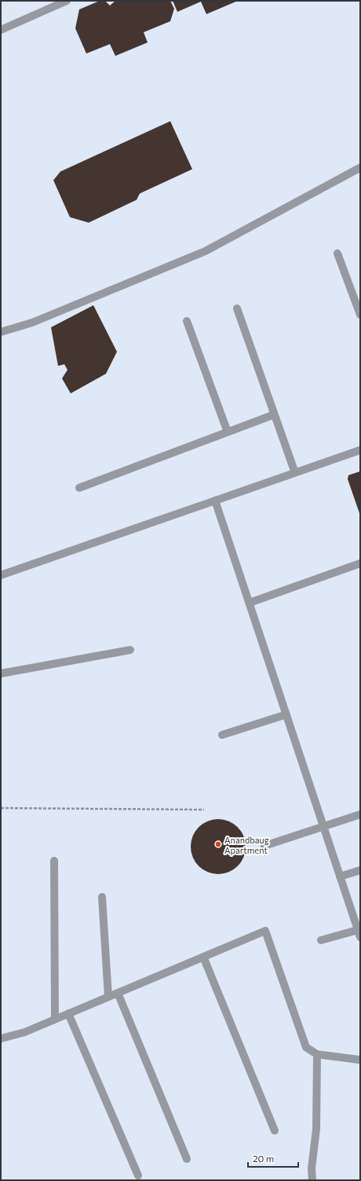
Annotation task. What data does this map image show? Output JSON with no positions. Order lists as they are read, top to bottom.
{
  "places": ["Anandbaug Apartment"],
  "scale_bar": "20 m"
}
